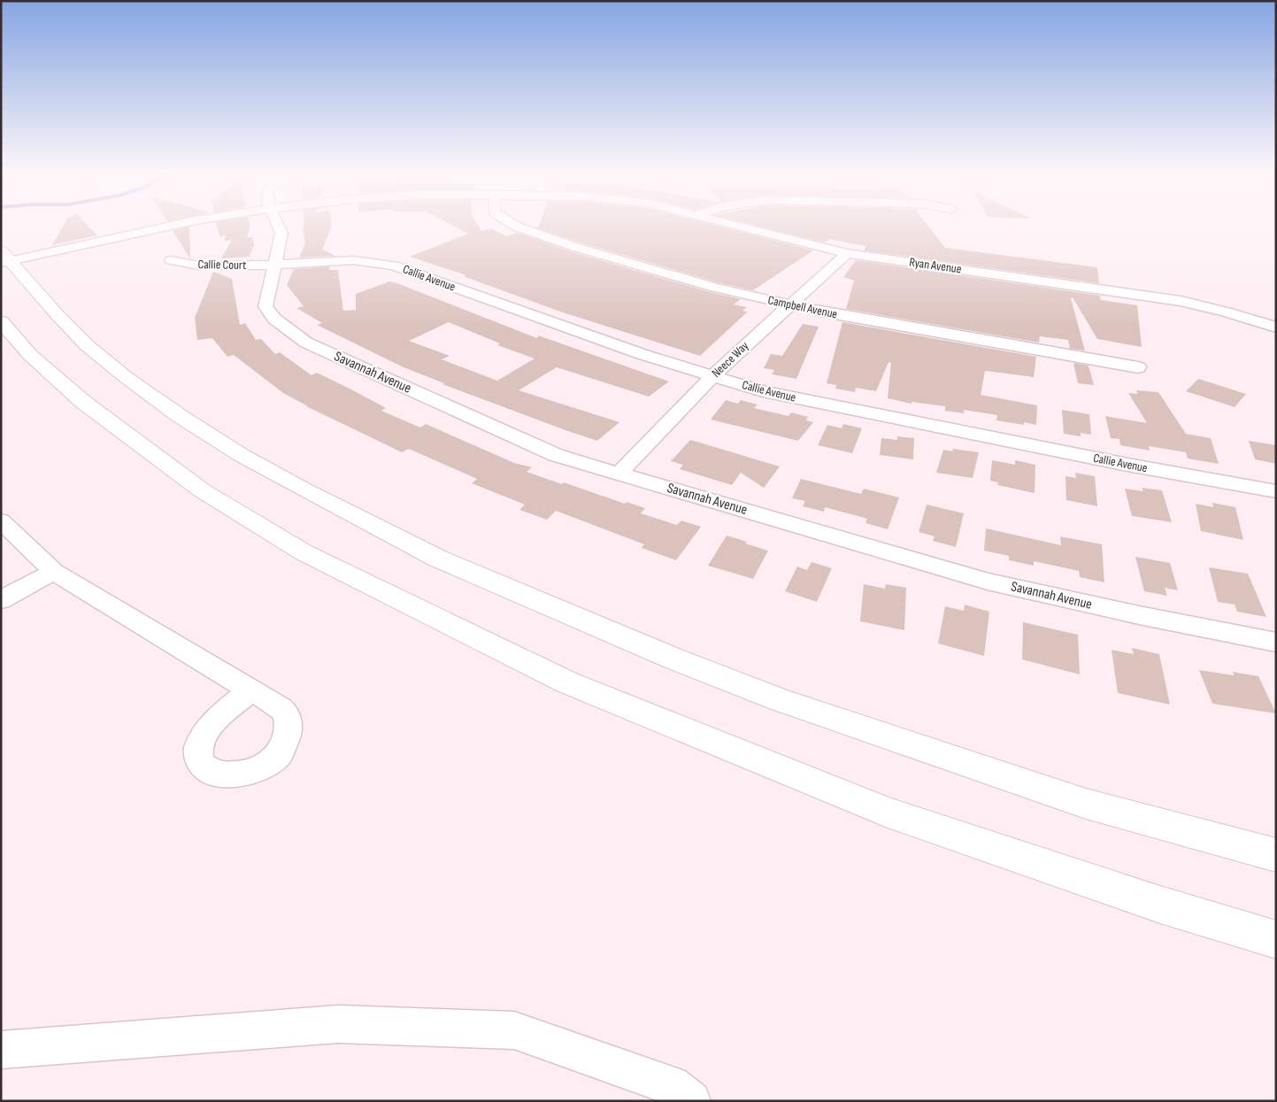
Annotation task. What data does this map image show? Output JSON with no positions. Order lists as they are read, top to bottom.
{
  "streets": {
    "street": [
      "Callie Court",
      "Ryan Avenue",
      "Callie Avenue",
      "Campbell Avenue",
      "Neece Way",
      "Savannah Avenue"
    ]
  },
  "crossings": [
    ["Callie Court", "Callie Avenue"],
    ["Callie Court", "Savannah Avenue"],
    ["Ryan Avenue", "Neece Way"],
    ["Callie Avenue", "Neece Way"],
    ["Callie Avenue", "Savannah Avenue"],
    ["Campbell Avenue", "Neece Way"],
    ["Neece Way", "Savannah Avenue"]
  ]
}
